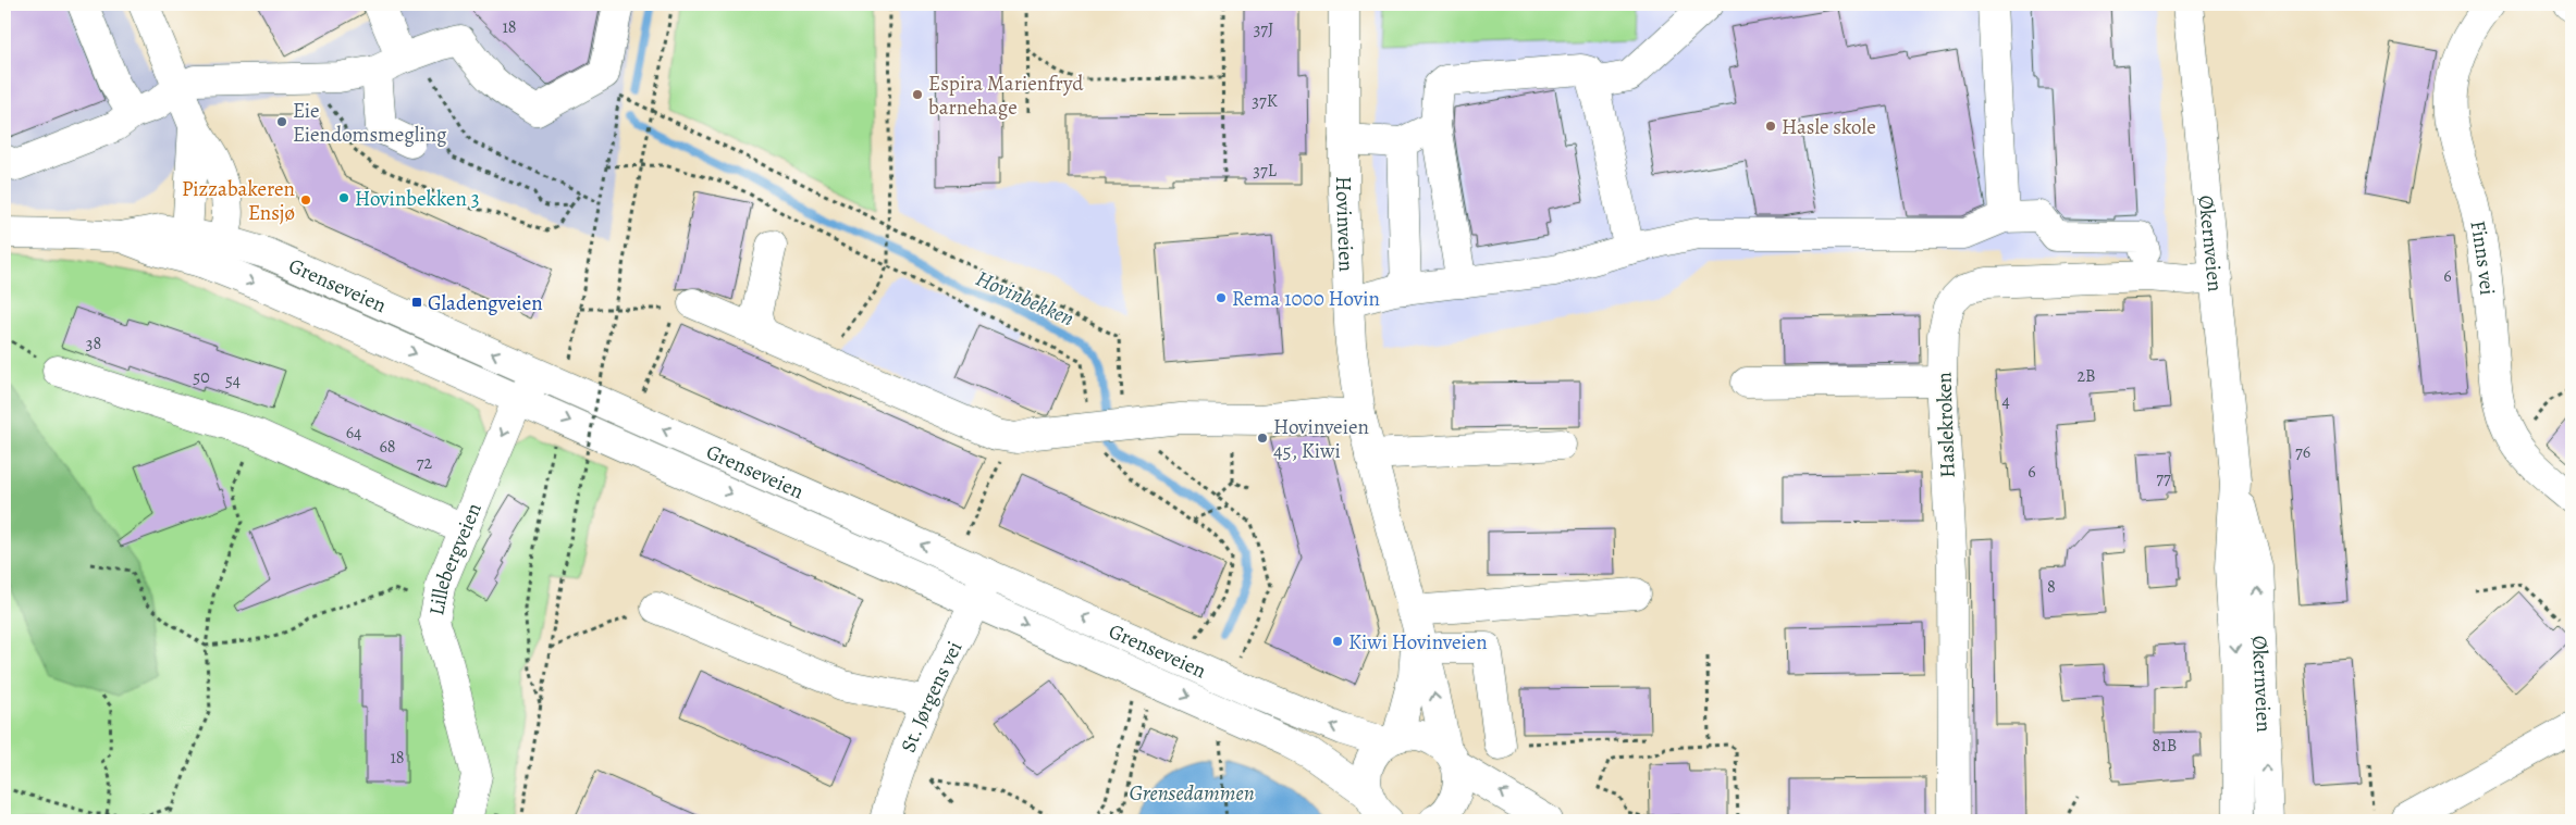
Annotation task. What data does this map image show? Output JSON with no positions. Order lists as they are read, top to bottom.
{
  "streets": {
    "main road": [
      "Hovinveien",
      "Økernveien",
      "Finns vei",
      "Grenseveien",
      "Haslekroken",
      "Lillebergveien",
      "St. Jørgens vei"
    ]
  },
  "crossings": [
    ["Hovinveien", "Grenseveien"],
    ["Økernveien", "Haslekroken"],
    ["Grenseveien", "Lillebergveien"],
    ["Grenseveien", "St. Jørgens vei"]
  ],
  "water": ["Hovinbekken", "Grensedammen"],
  "places": {
    "other": [
      "Espira Marienfryd barnehage",
      "Eie Eiendomsmegling",
      "Hasle skole",
      "Hovinbekken 3",
      "Pizzabakeren Ensjø",
      "Rema 1000 Hovin",
      "Hovinveien 45, Kiwi",
      "Kiwi Hovinveien"
    ],
    "transit": ["Gladengveien"]
  },
  "house_numbers": [
    "18",
    "37J",
    "37K",
    "37L",
    "6",
    "38",
    "2B",
    "50",
    "54",
    "4",
    "64",
    "68",
    "76",
    "72",
    "6",
    "77",
    "8",
    "81B",
    "18"
  ]
}
